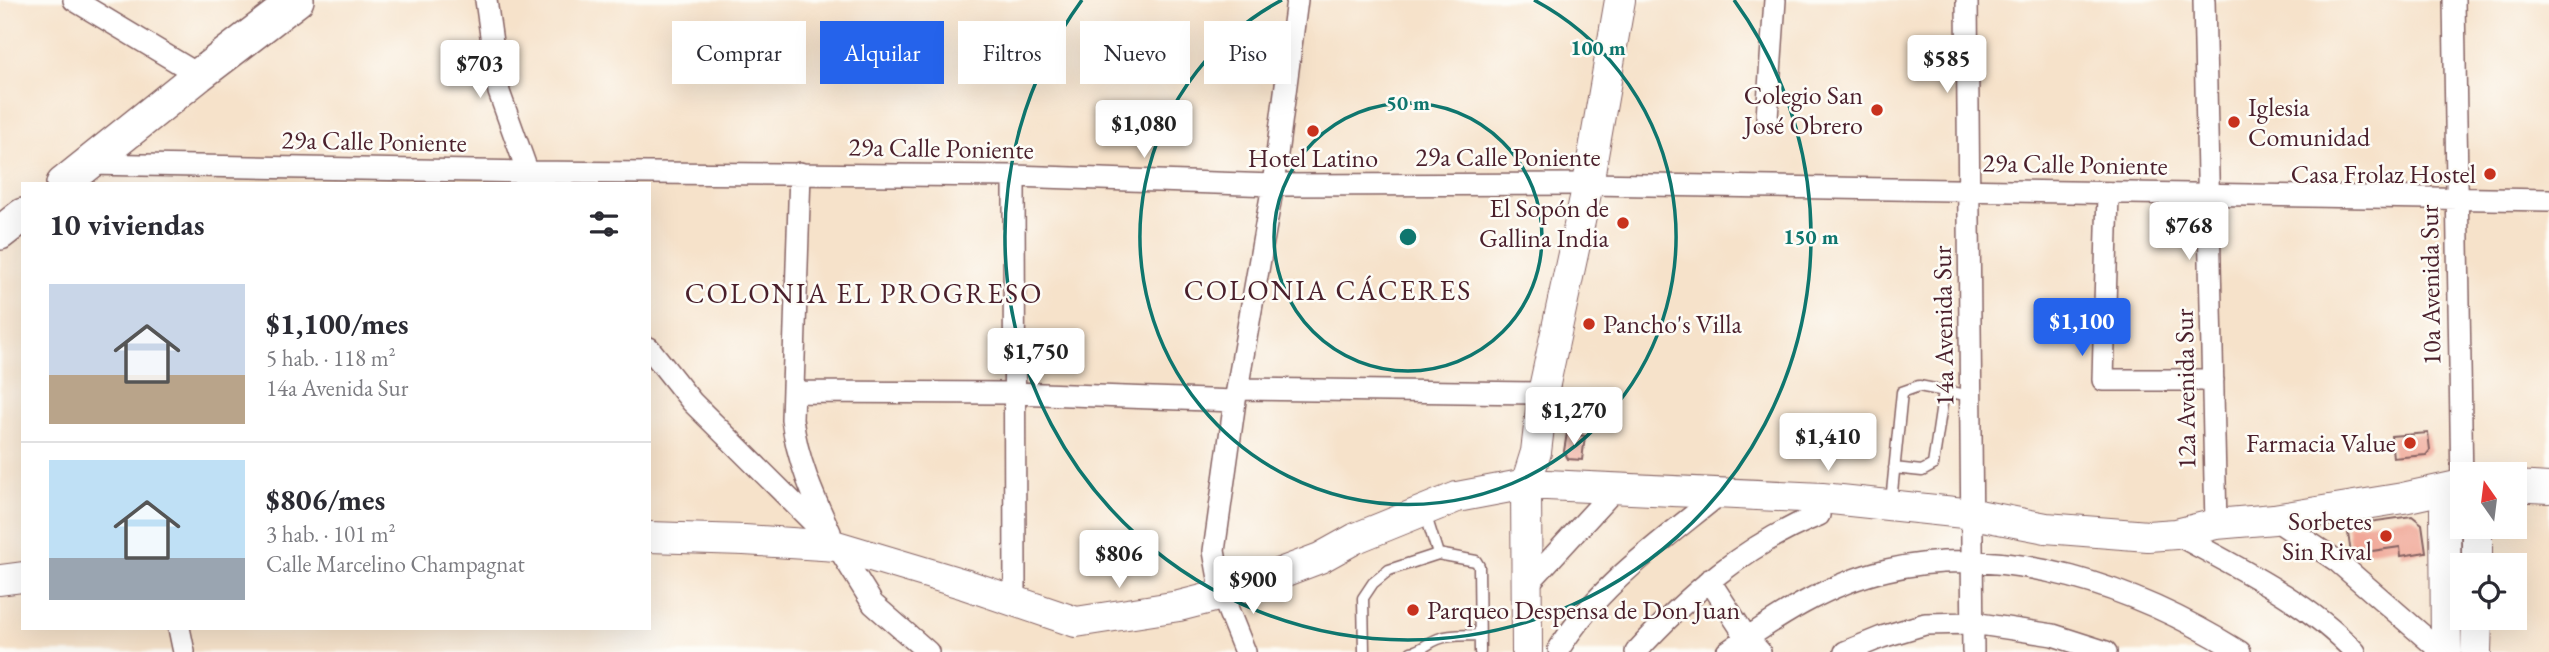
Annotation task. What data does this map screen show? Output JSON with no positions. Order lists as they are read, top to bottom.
{
  "streets": {
    "street": [
      "29a Calle Poniente",
      "10a Avenida Sur",
      "14a Avenida Sur",
      "12a Avenida Sur"
    ]
  },
  "crossings": [
    ["29a Calle Poniente", "10a Avenida Sur"],
    ["29a Calle Poniente", "14a Avenida Sur"],
    ["29a Calle Poniente", "12a Avenida Sur"]
  ],
  "districts": ["COLONIA CÁCERES", "COLONIA EL PROGRESO"],
  "places": [
    "Colegio San José Obrero",
    "Iglesia Comunidad",
    "Hotel Latino",
    "Casa Frolaz Hostel",
    "El Sopón de Gallina India",
    "Pancho's Villa",
    "Farmacia Value",
    "Sorbetes Sin Rival",
    "Parqueo Despensa de Don Juan"
  ],
  "north": "top",
  "page": {
    "chip": [
      "Comprar",
      "Alquilar",
      "Filtros",
      "Nuevo",
      "Piso"
    ],
    "price": [
      "$585",
      "$703",
      "$1,080",
      "$768",
      "$1,100",
      "$1,750",
      "$1,270",
      "$1,410",
      "$806",
      "$900"
    ],
    "heading": "10 viviendas",
    "list": [
      {
        "name": "$1,100/mes",
        "note": "5 hab. · 118 m² · 14a Avenida Sur"
      },
      {
        "name": "$806/mes",
        "note": "3 hab. · 101 m² · Calle Marcelino Champagnat"
      }
    ]
  },
  "rings": ["100 m", "50 m", "150 m"]
}
